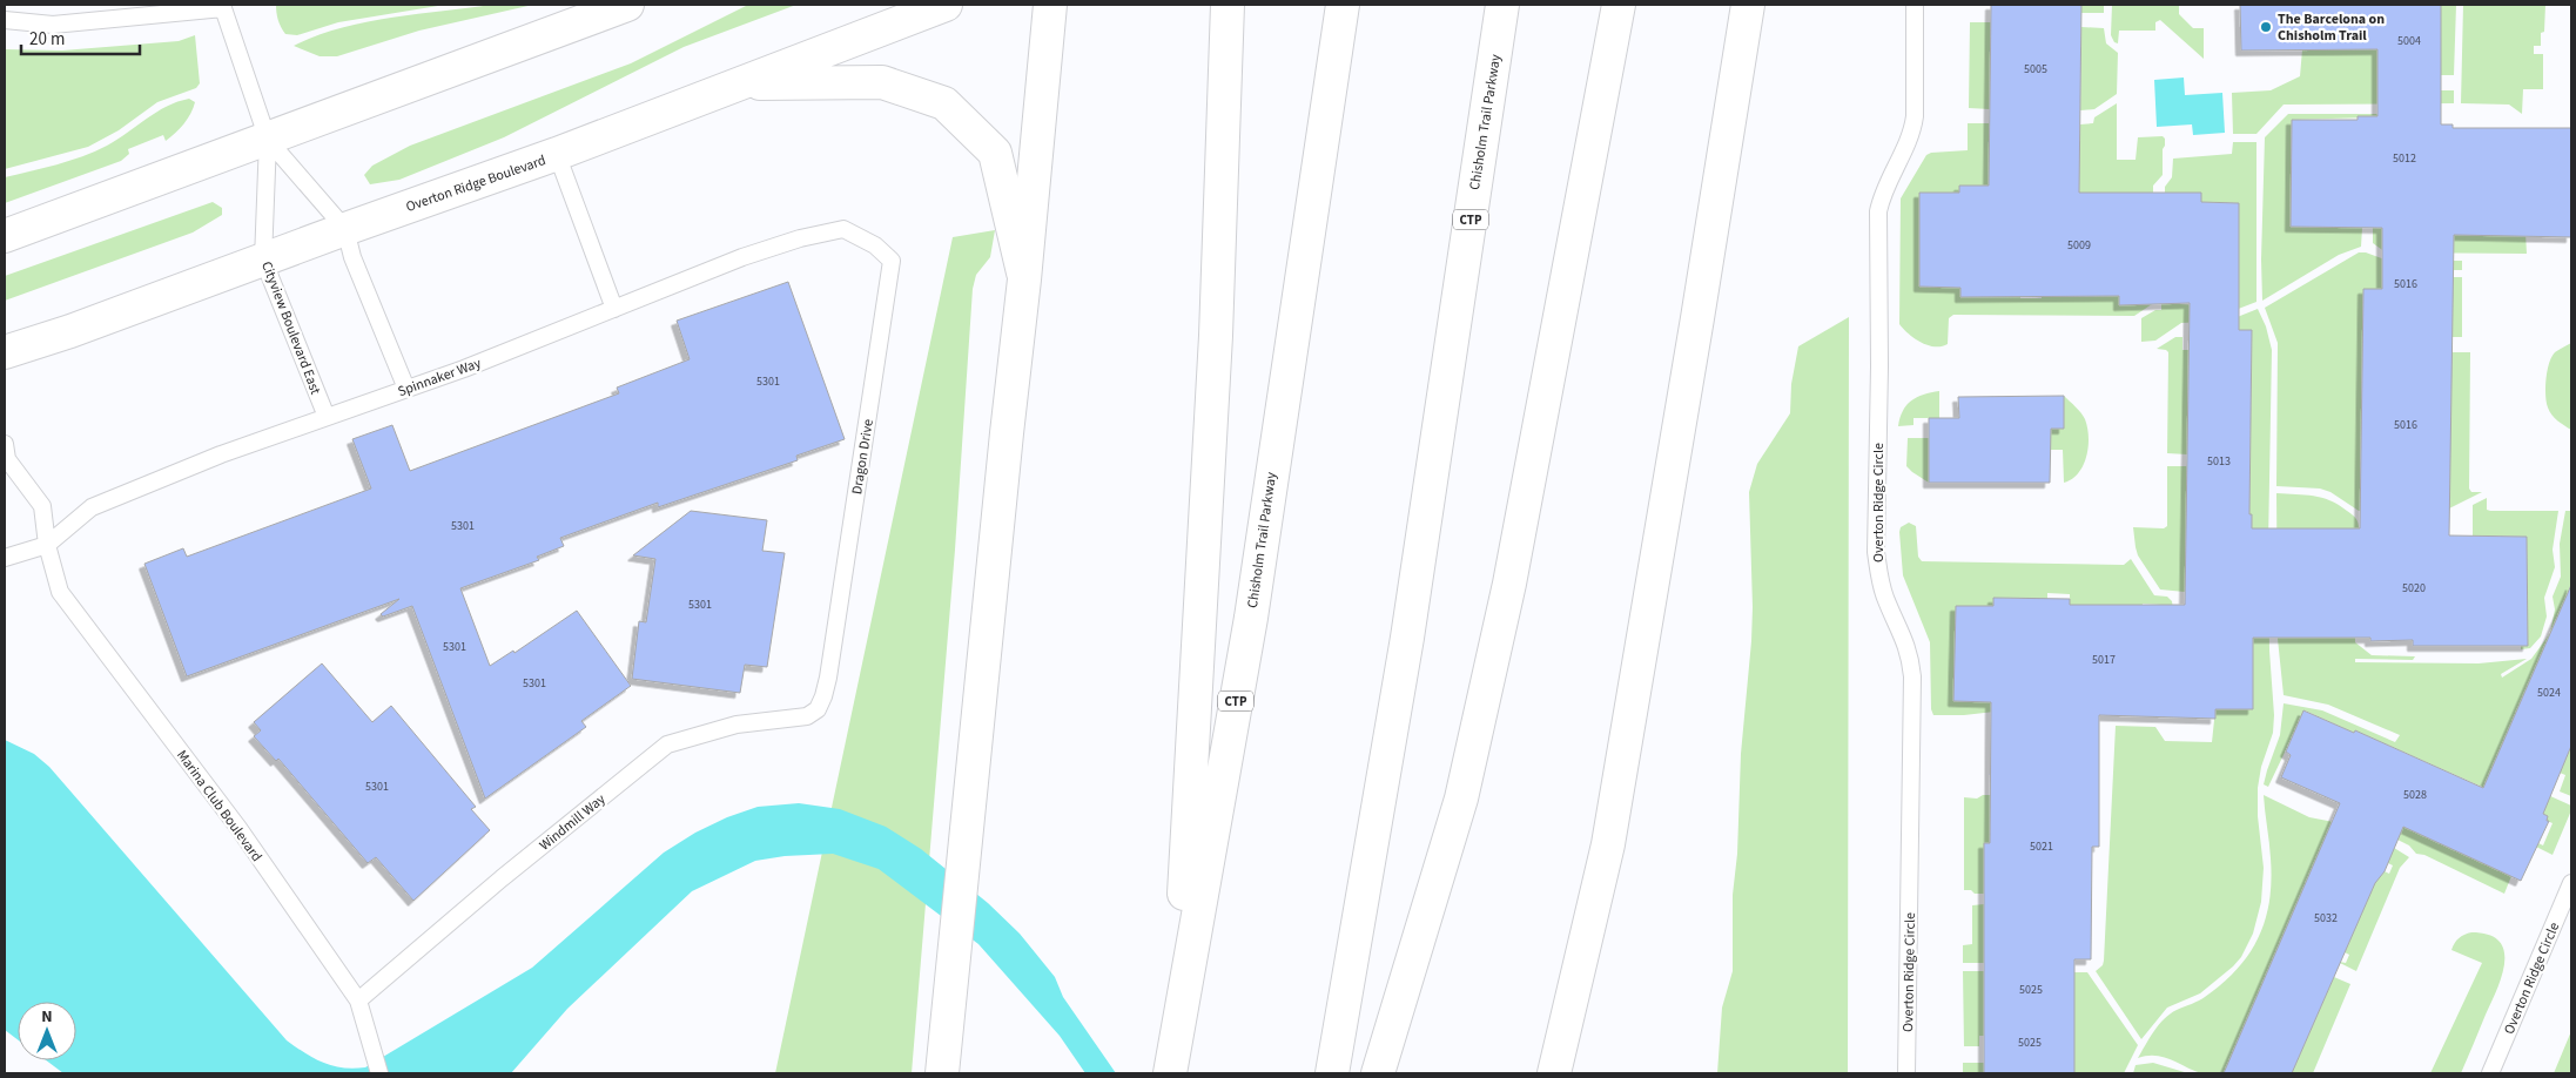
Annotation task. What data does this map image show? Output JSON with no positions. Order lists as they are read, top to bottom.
{
  "streets": {
    "main road": ["Chisholm Trail Parkway", "Overton Ridge Boulevard", "CTP"],
    "lane": [
      "Cityview Boulevard East",
      "Spinnaker Way",
      "Dragon Drive",
      "Overton Ridge Circle",
      "Marina Club Boulevard",
      "Windmill Way"
    ]
  },
  "crossings": [
    ["Overton Ridge Boulevard", "Cityview Boulevard East"],
    ["Cityview Boulevard East", "Spinnaker Way"],
    ["Spinnaker Way", "Dragon Drive"],
    ["Spinnaker Way", "Marina Club Boulevard"],
    ["Dragon Drive", "Windmill Way"],
    ["Marina Club Boulevard", "Windmill Way"]
  ],
  "places": ["The Barcelona on Chisholm Trail"],
  "house_numbers": [
    "5004",
    "5005",
    "5012",
    "5009",
    "5016",
    "5301",
    "5016",
    "5013",
    "5301",
    "5020",
    "5301",
    "5301",
    "5017",
    "5301",
    "5024",
    "5301",
    "5028",
    "5021",
    "5032",
    "5025",
    "5025"
  ],
  "scale_bar": "20 m",
  "north": "top"
}
